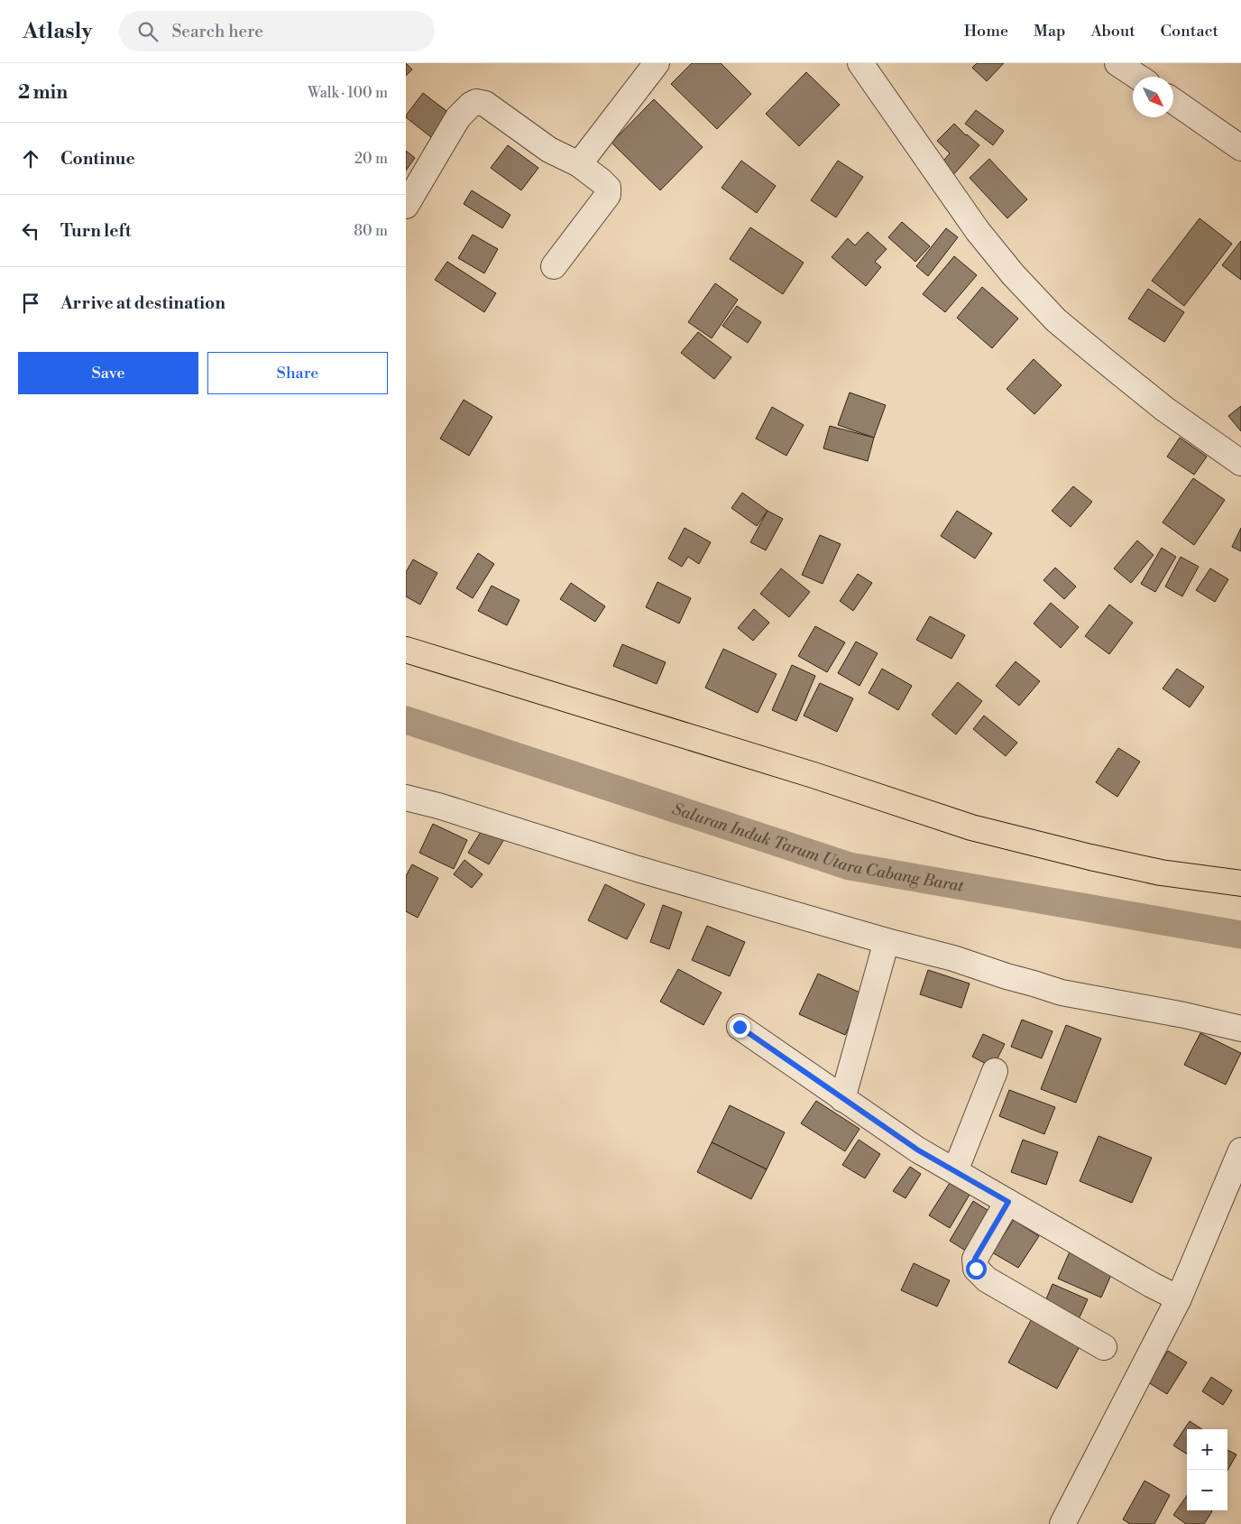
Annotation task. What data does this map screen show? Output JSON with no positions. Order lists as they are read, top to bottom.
{
  "water": ["Saluran Induk Tarum Utara Cabang Barat"],
  "north": "bottom right",
  "page": {
    "header": "Atlasly",
    "search": "Search here",
    "nav": [
      "Home",
      "Map",
      "About",
      "Contact"
    ],
    "heading": ["2 min", "Walk · 100 m"],
    "list": [
      ["Continue", "20 m"],
      ["Turn left", "80 m"],
      "Arrive at destination"
    ],
    "buttons": ["Save", "Share"],
    "map_buttons": ["+", "−"]
  }
}
